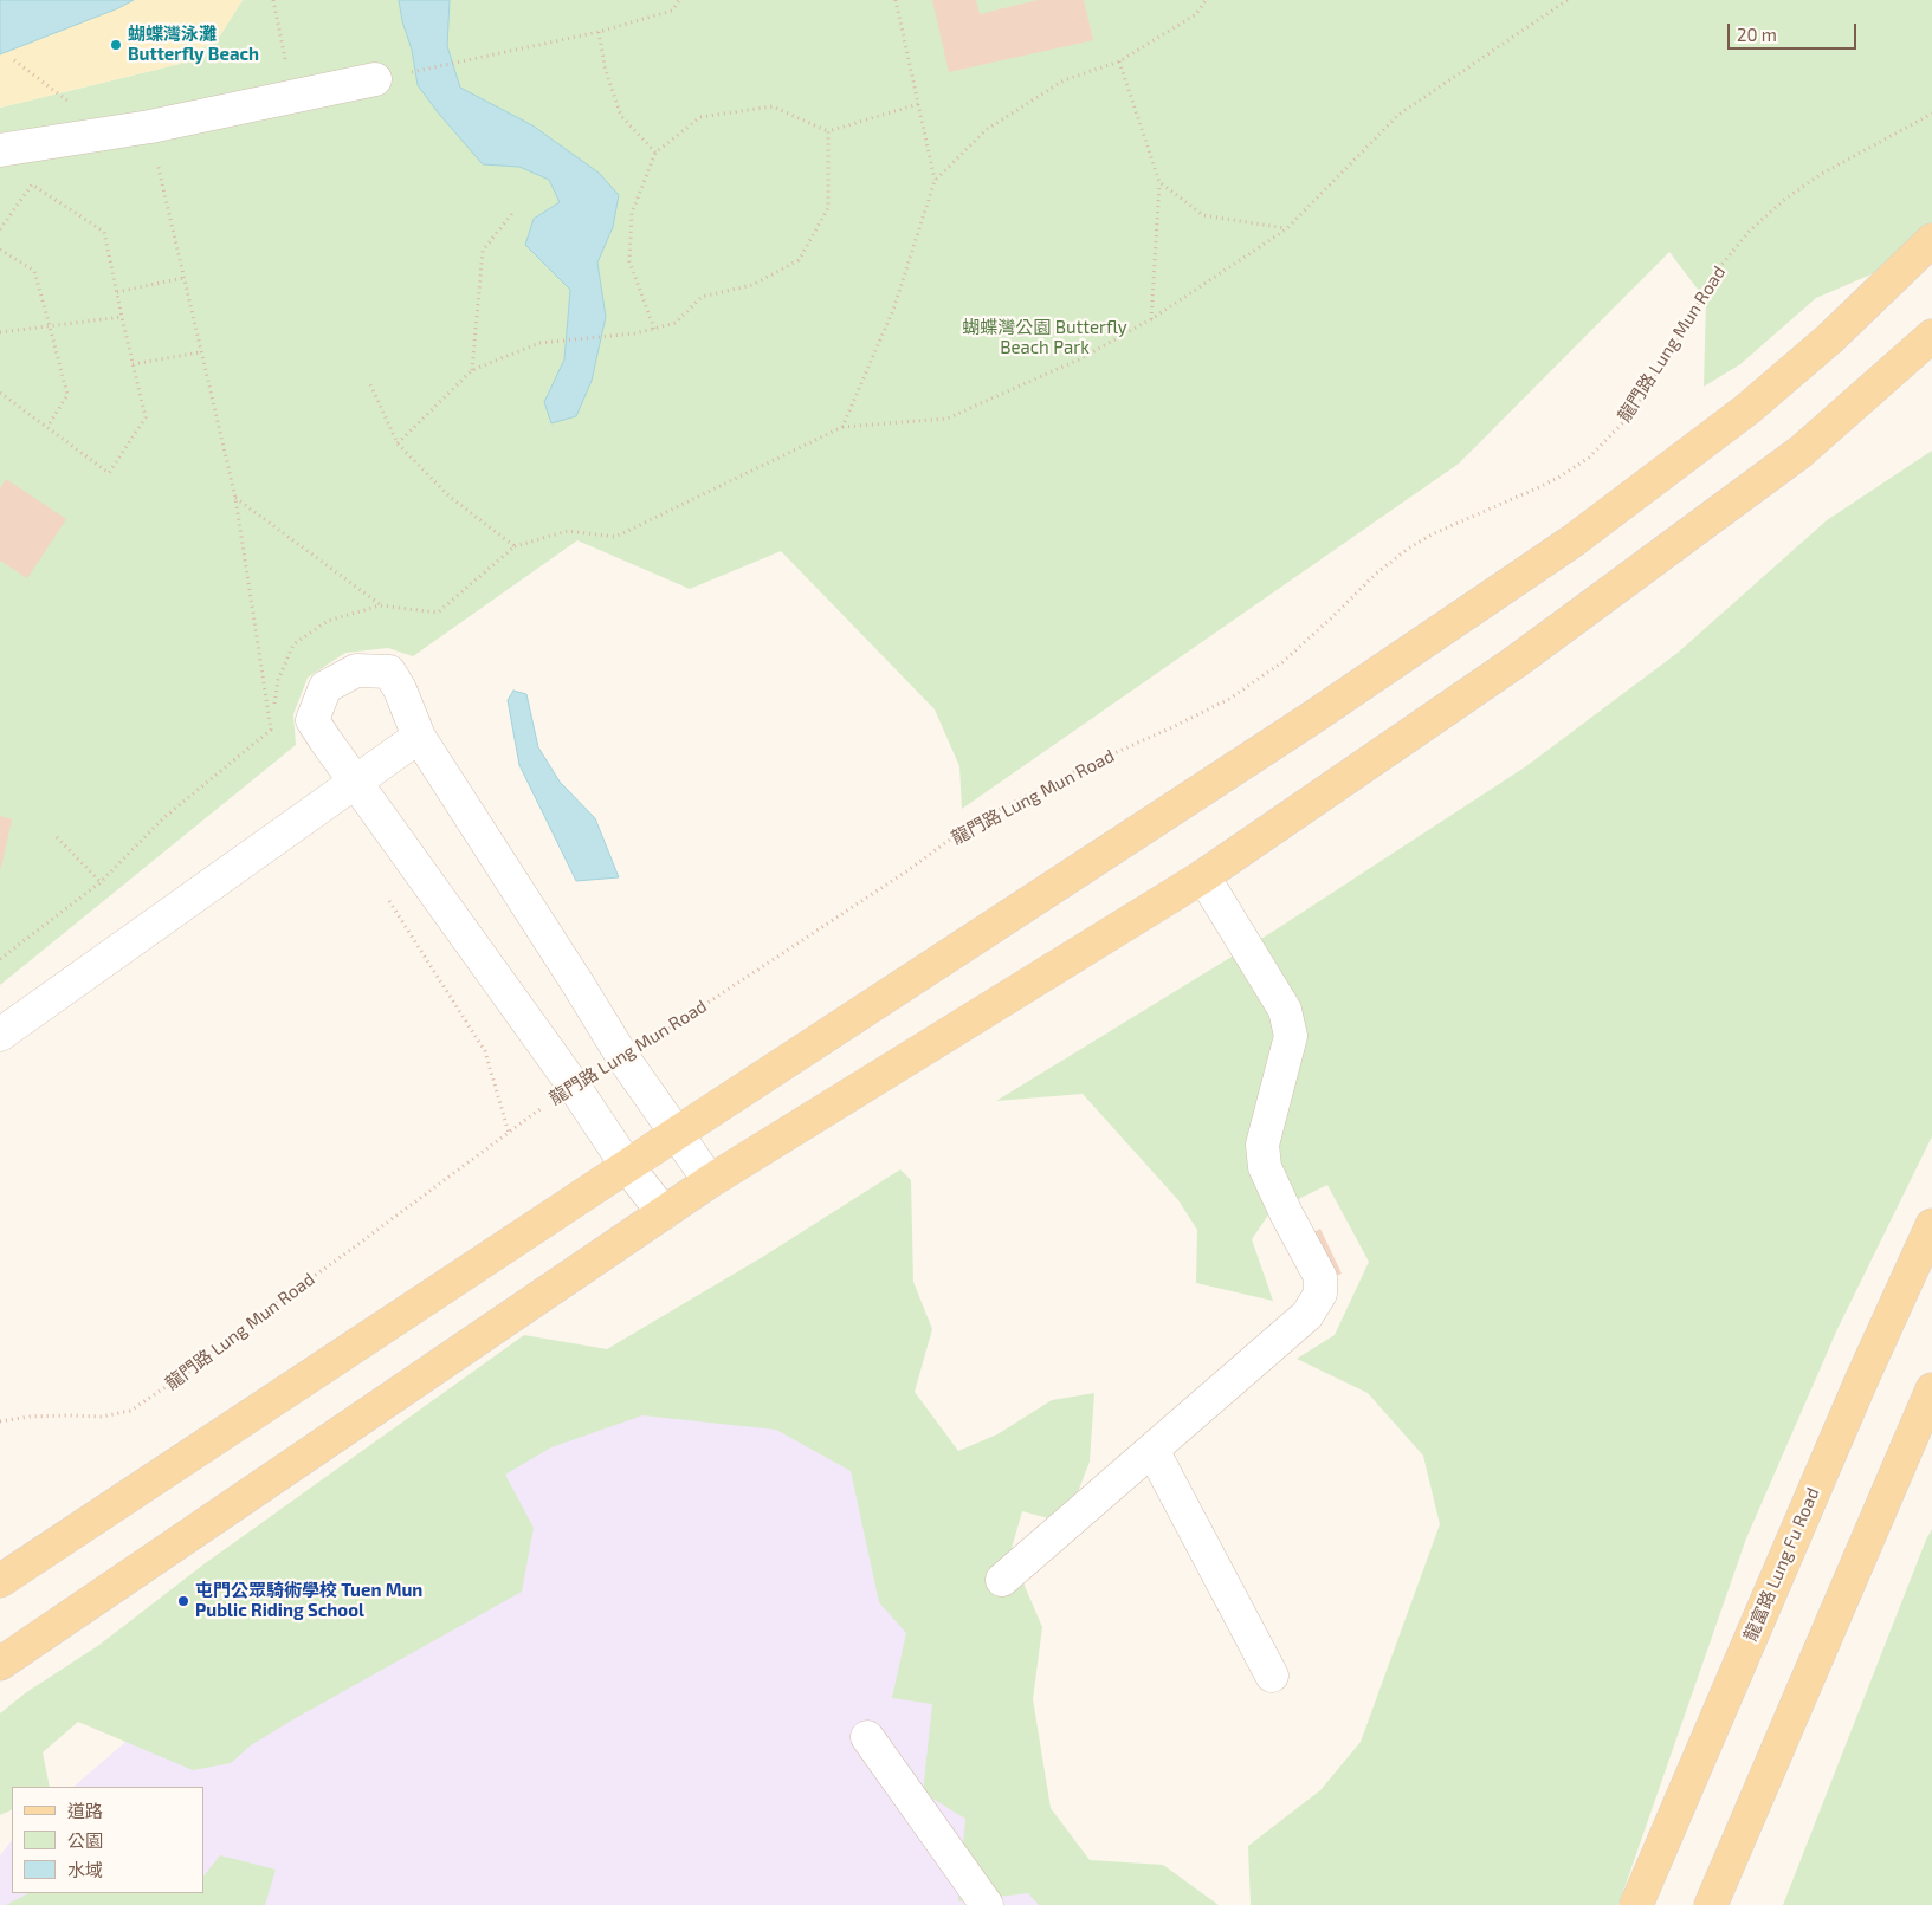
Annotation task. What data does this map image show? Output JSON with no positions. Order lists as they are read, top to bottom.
{
  "streets": {
    "main road": ["龍富路 Lung Fu Road"],
    "path": ["龍門路 Lung Mun Road"]
  },
  "parks": ["蝴蝶灣公園 Butterfly Beach Park"],
  "places": ["蝴蝶灣泳灘 Butterfly Beach", "屯門公眾騎術學校 Tuen Mun Public Riding School"],
  "legend": ["道路", "公園", "水域"],
  "scale_bar": "20 m"
}
